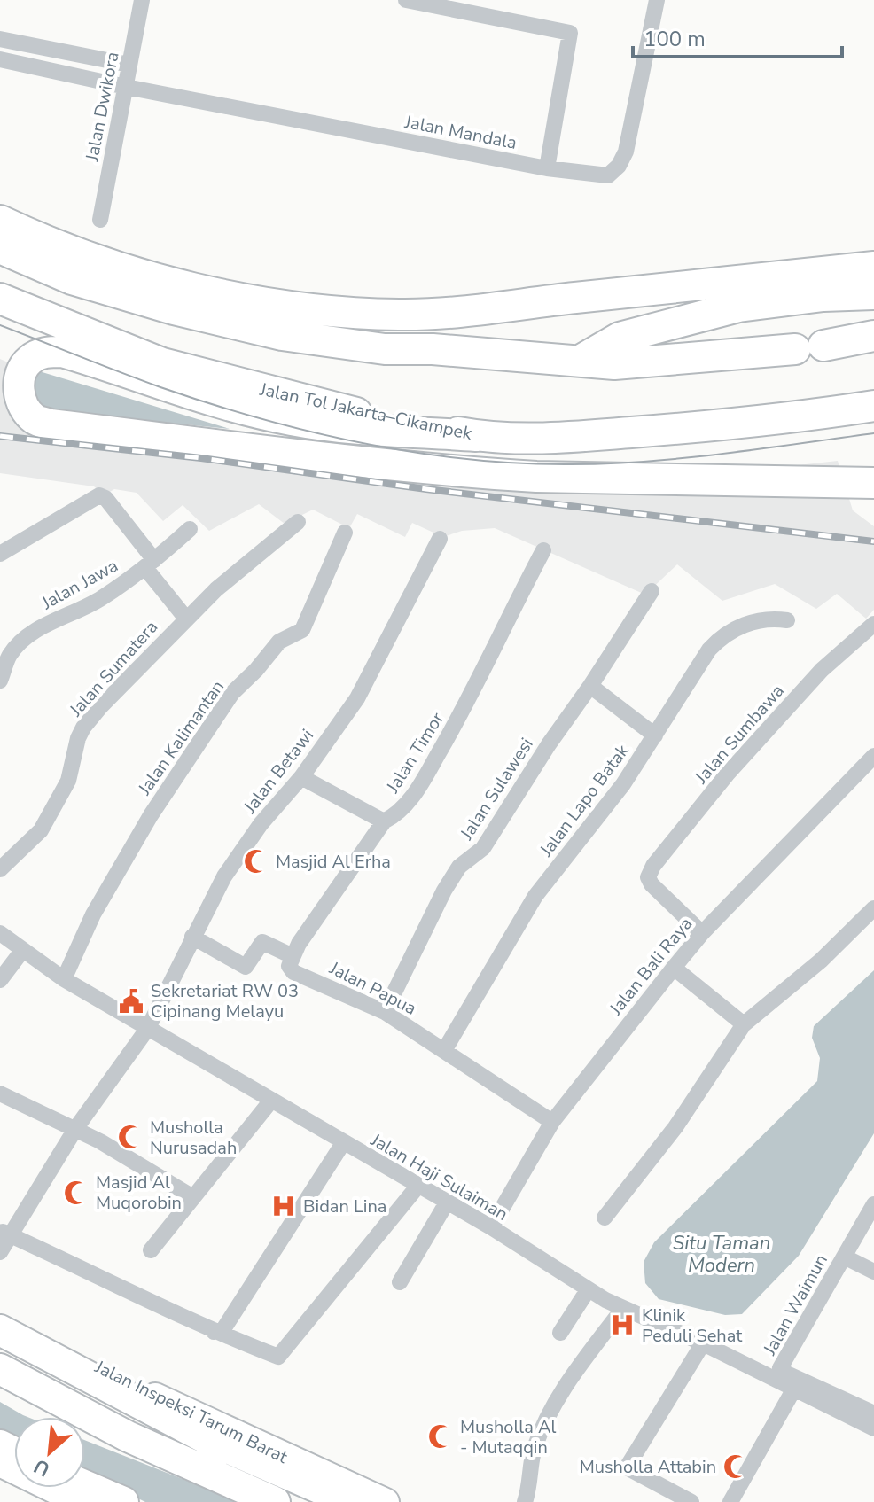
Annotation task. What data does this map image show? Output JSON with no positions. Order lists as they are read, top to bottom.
{
  "streets": {
    "highway": ["Jalan Tol Jakarta–Cikampek"],
    "main road": ["Jalan Inspeksi Tarum Barat"],
    "street": [
      "Jalan Dwikora",
      "Jalan Mandala",
      "Jalan Jawa",
      "Jalan Sumatera",
      "Jalan Sumbawa",
      "Jalan Kalimantan",
      "Jalan Timor",
      "Jalan Betawi",
      "Jalan Sulawesi",
      "Jalan Lapo Batak",
      "Jalan Bali Raya",
      "Jalan Papua",
      "Jalan Haji Sulaiman",
      "Jalan Waimun"
    ]
  },
  "crossings": [
    ["Jalan Dwikora", "Jalan Mandala"],
    ["Jalan Sumbawa", "Jalan Bali Raya"],
    ["Jalan Kalimantan", "Jalan Haji Sulaiman"],
    ["Jalan Timor", "Jalan Papua"],
    ["Jalan Betawi", "Jalan Haji Sulaiman"],
    ["Jalan Sulawesi", "Jalan Papua"],
    ["Jalan Lapo Batak", "Jalan Papua"],
    ["Jalan Bali Raya", "Jalan Papua"],
    ["Jalan Bali Raya", "Jalan Haji Sulaiman"]
  ],
  "water": ["Situ Taman Modern"],
  "places": {
    "mosque": [
      "Masjid Al Erha",
      "Musholla Nurusadah",
      "Masjid Al Muqorobin",
      "Musholla Al - Mutaqqin",
      "Musholla Attabin"
    ],
    "public building": ["Sekretariat RW 03 Cipinang Melayu"],
    "hospital": ["Bidan Lina", "Klinik Peduli Sehat"]
  },
  "scale_bar": "100 m",
  "north": "bottom left"
}
